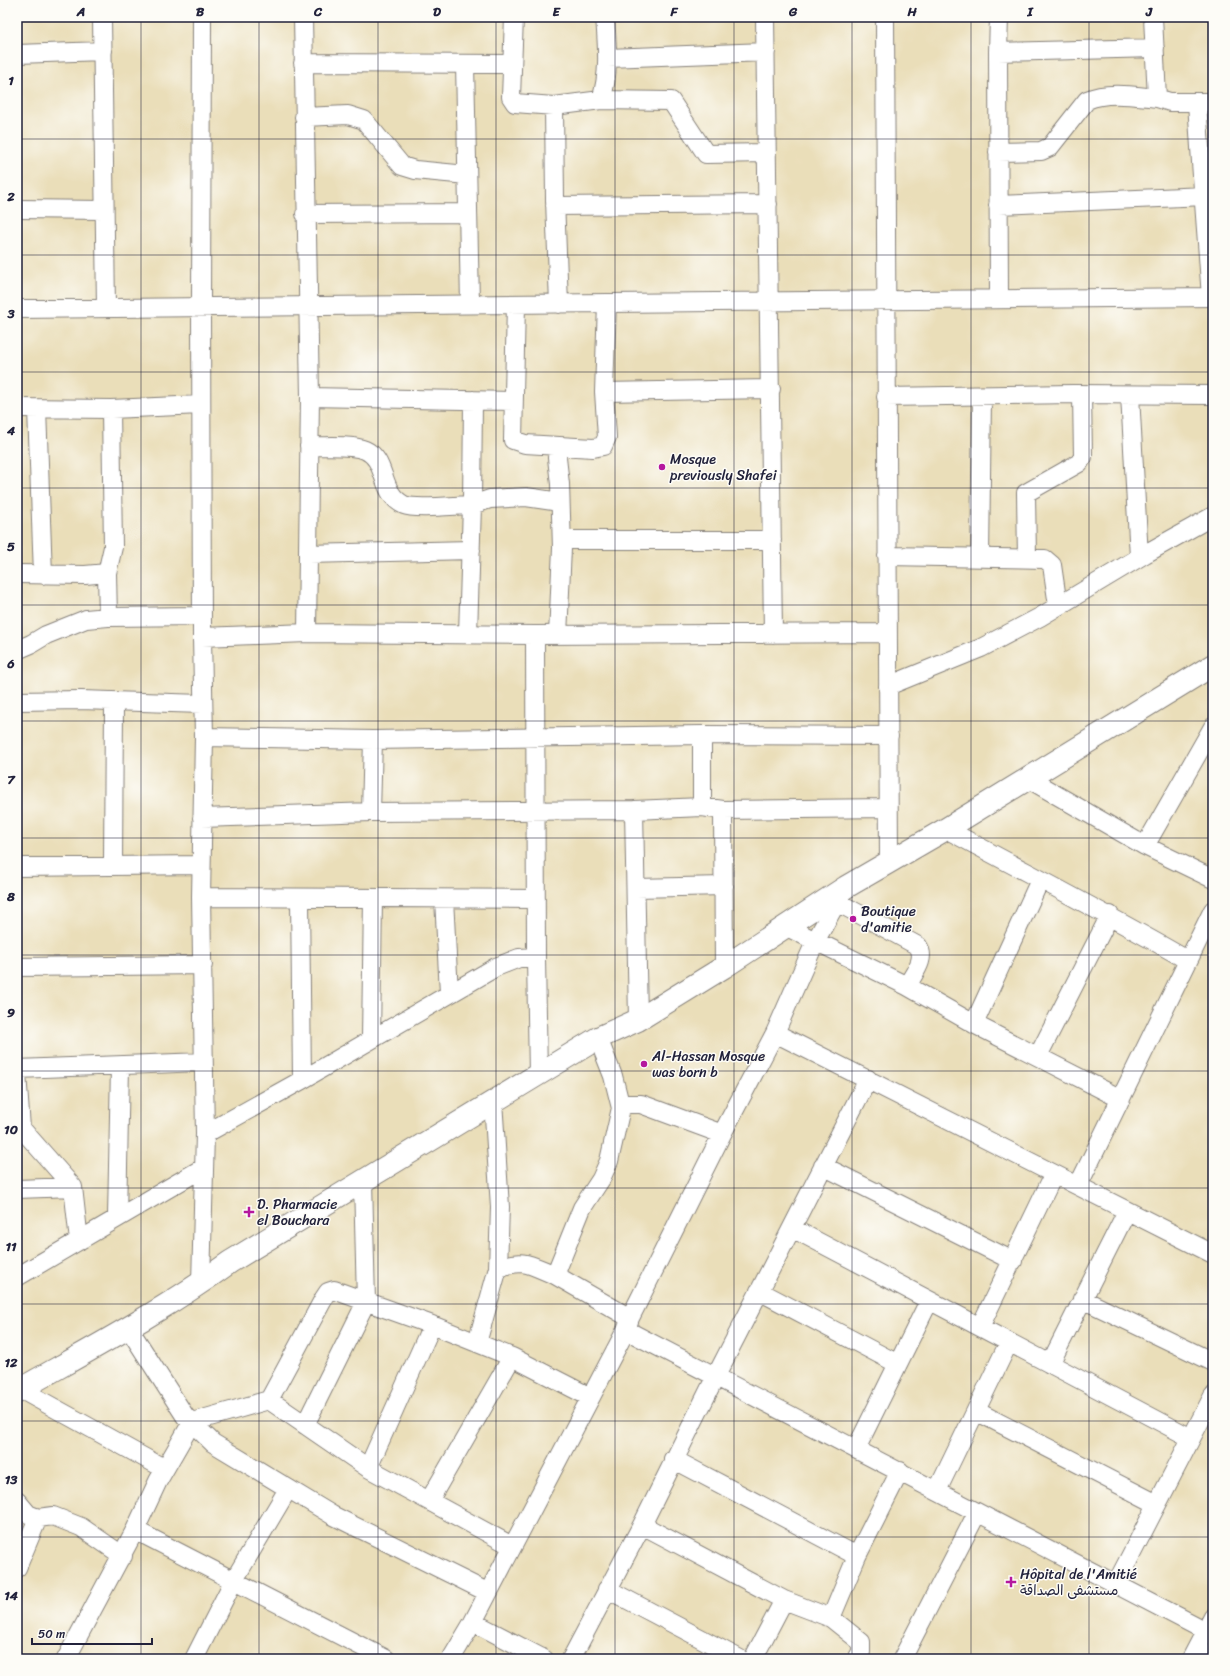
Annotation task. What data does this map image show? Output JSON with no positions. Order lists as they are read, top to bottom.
{
  "places": {
    "other": ["Mosque previously Shafei", "Boutique d'amitie", "Al-Hassan Mosque was born b"],
    "health": ["D. Pharmacie el Bouchara", "Hôpital de l'Amitié مستشفى الصداقة"]
  },
  "scale_bar": "50 m",
  "grid": {
    "columns": [
      "A",
      "B",
      "C",
      "D",
      "E",
      "F",
      "G",
      "H",
      "I",
      "J"
    ],
    "rows": [
      "1",
      "2",
      "3",
      "4",
      "5",
      "6",
      "7",
      "8",
      "9",
      "10",
      "11",
      "12",
      "13",
      "14"
    ]
  }
}
